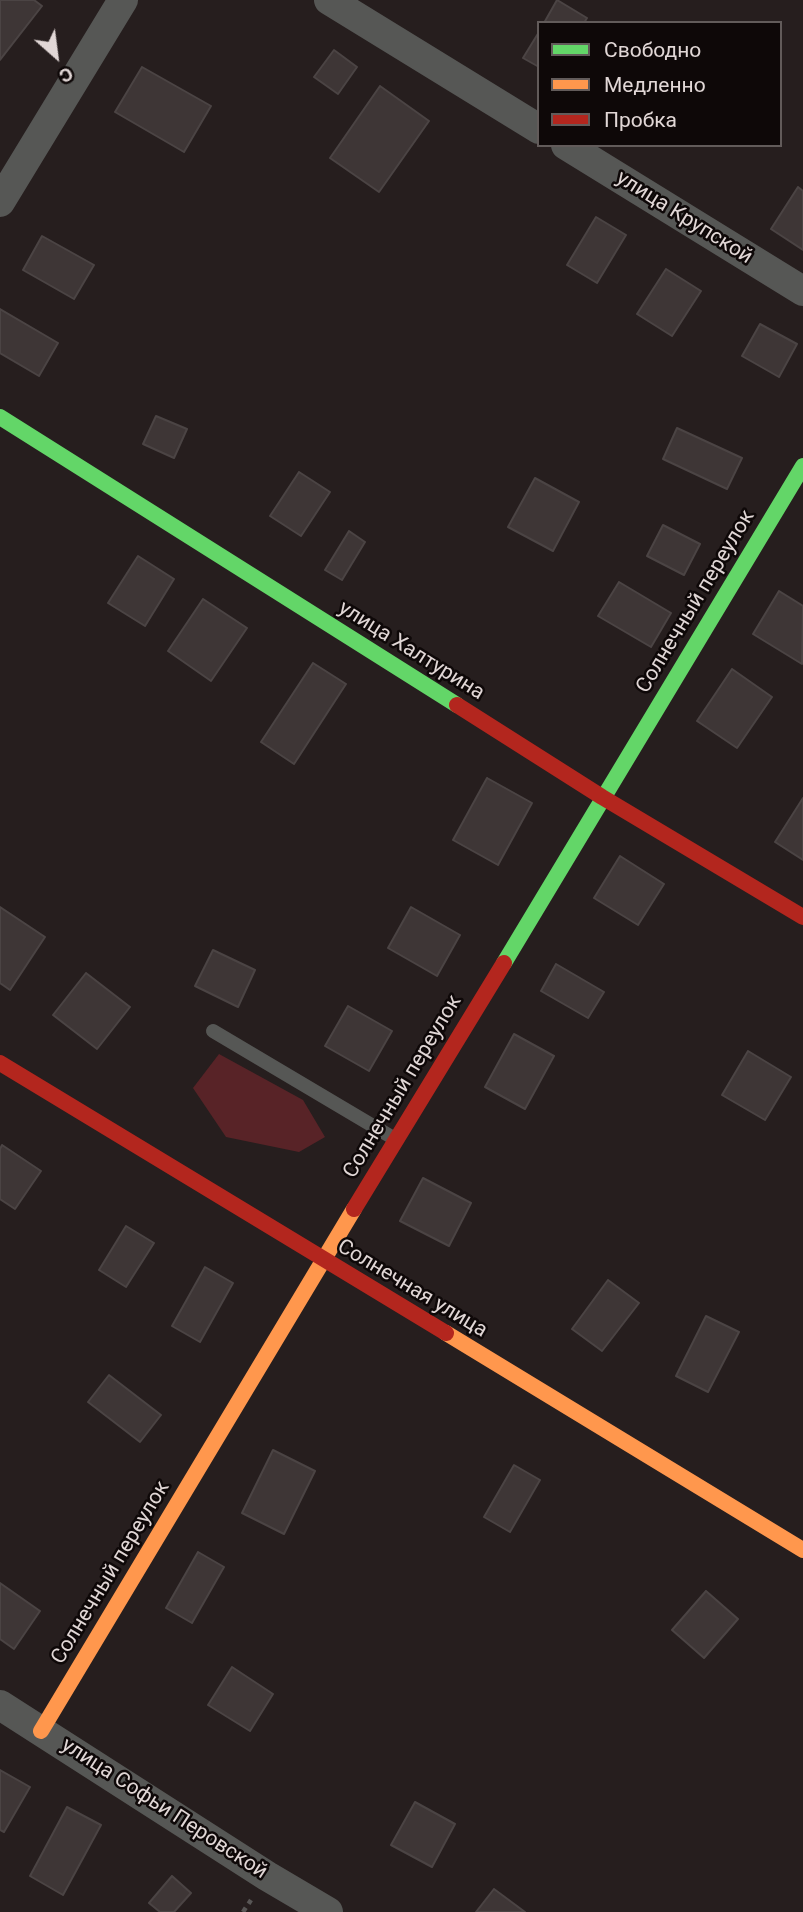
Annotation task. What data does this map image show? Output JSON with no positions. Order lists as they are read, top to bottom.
{
  "streets": {
    "street": [
      "улица Крупской",
      "Солнечный переулок",
      "улица Халтурина",
      "Солнечная улица",
      "улица Софьи Перовской"
    ]
  },
  "crossings": [
    ["Солнечный переулок", "улица Халтурина"],
    ["Солнечный переулок", "Солнечная улица"],
    ["Солнечный переулок", "улица Софьи Перовской"]
  ],
  "legend": ["Свободно", "Медленно", "Пробка"],
  "north": "bottom right"
}
